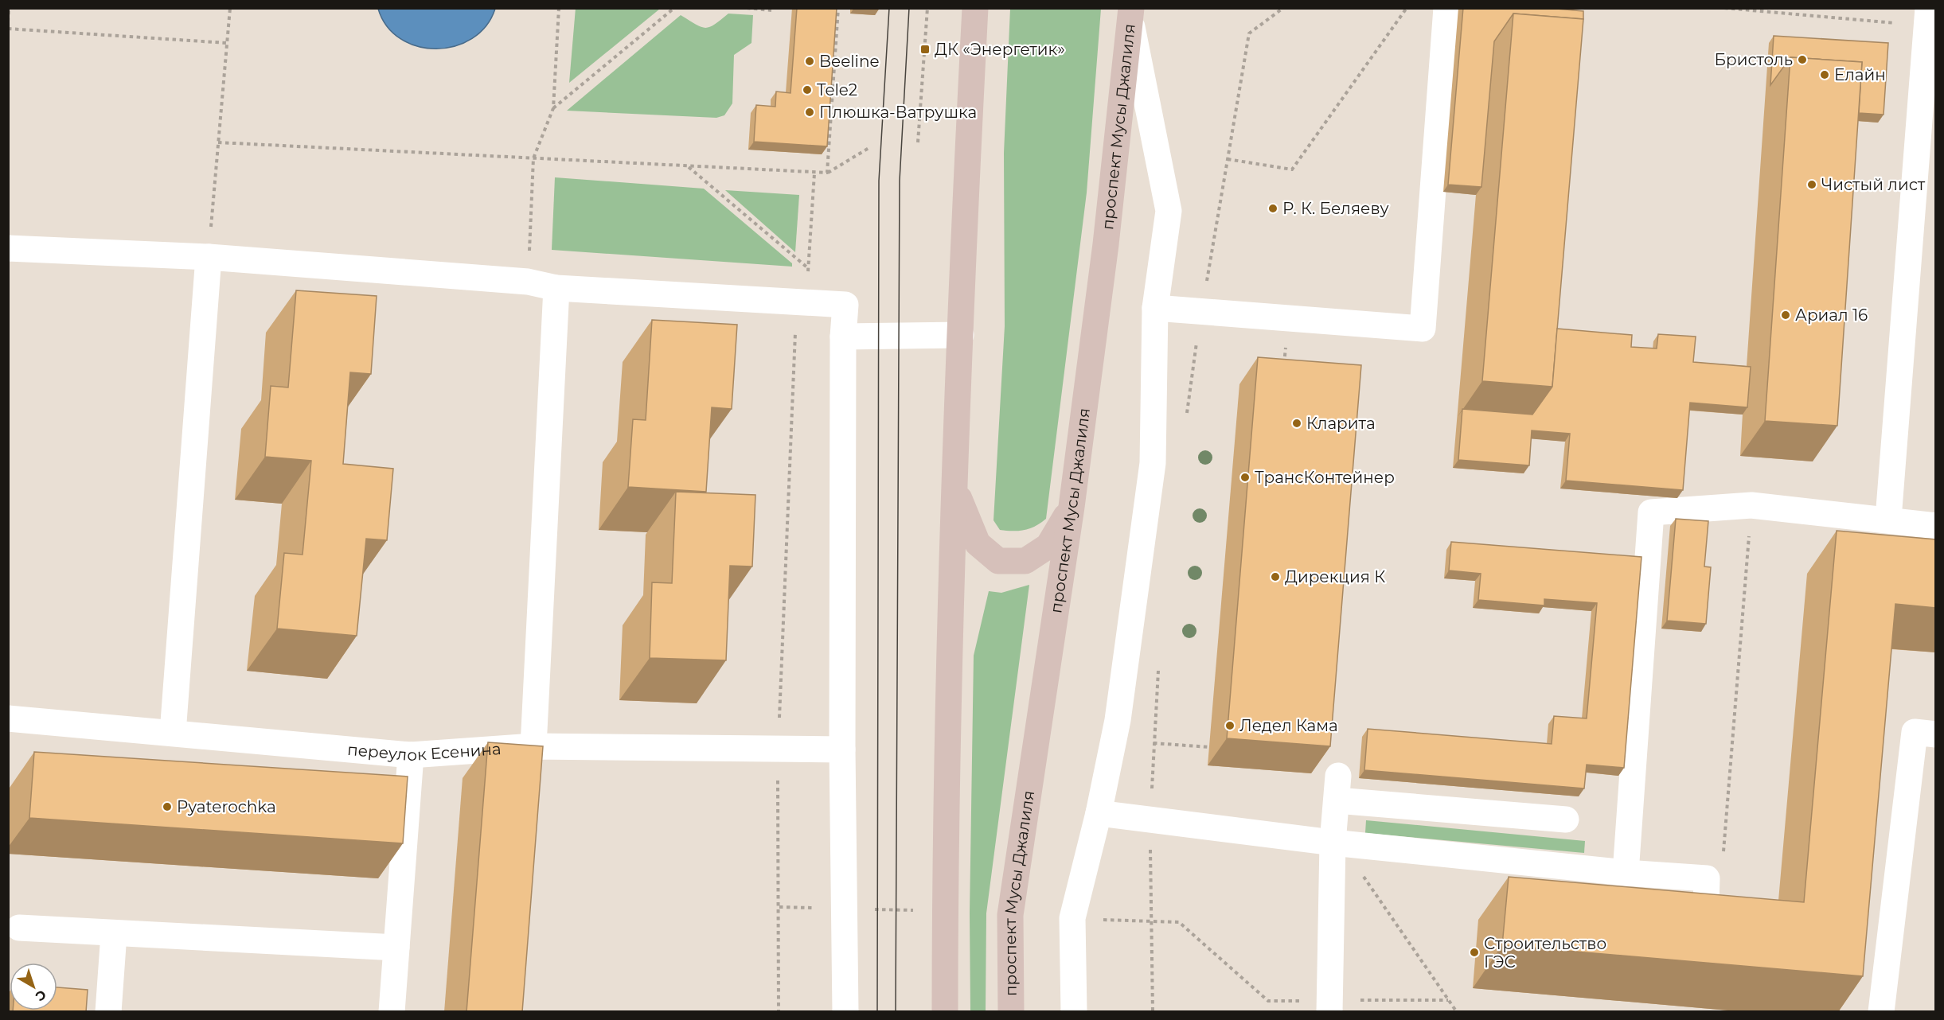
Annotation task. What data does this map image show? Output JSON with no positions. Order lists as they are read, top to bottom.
{
  "streets": {
    "main road": ["проспект Мусы Джалиля"],
    "street": ["переулок Есенина"]
  },
  "places": {
    "transit": ["ДК «Энергетик»"],
    "other": [
      "Бристоль",
      "Beeline",
      "Елайн",
      "Tele2",
      "Плюшка-Ватрушка",
      "Чистый лист",
      "Р. К. Беляеву",
      "Ариал 16",
      "Кларита",
      "ТрансКонтейнер",
      "Дирекция К",
      "Ледел Кама",
      "Pyaterochka",
      "Строительство ГЭС"
    ]
  },
  "north": "bottom right"
}
